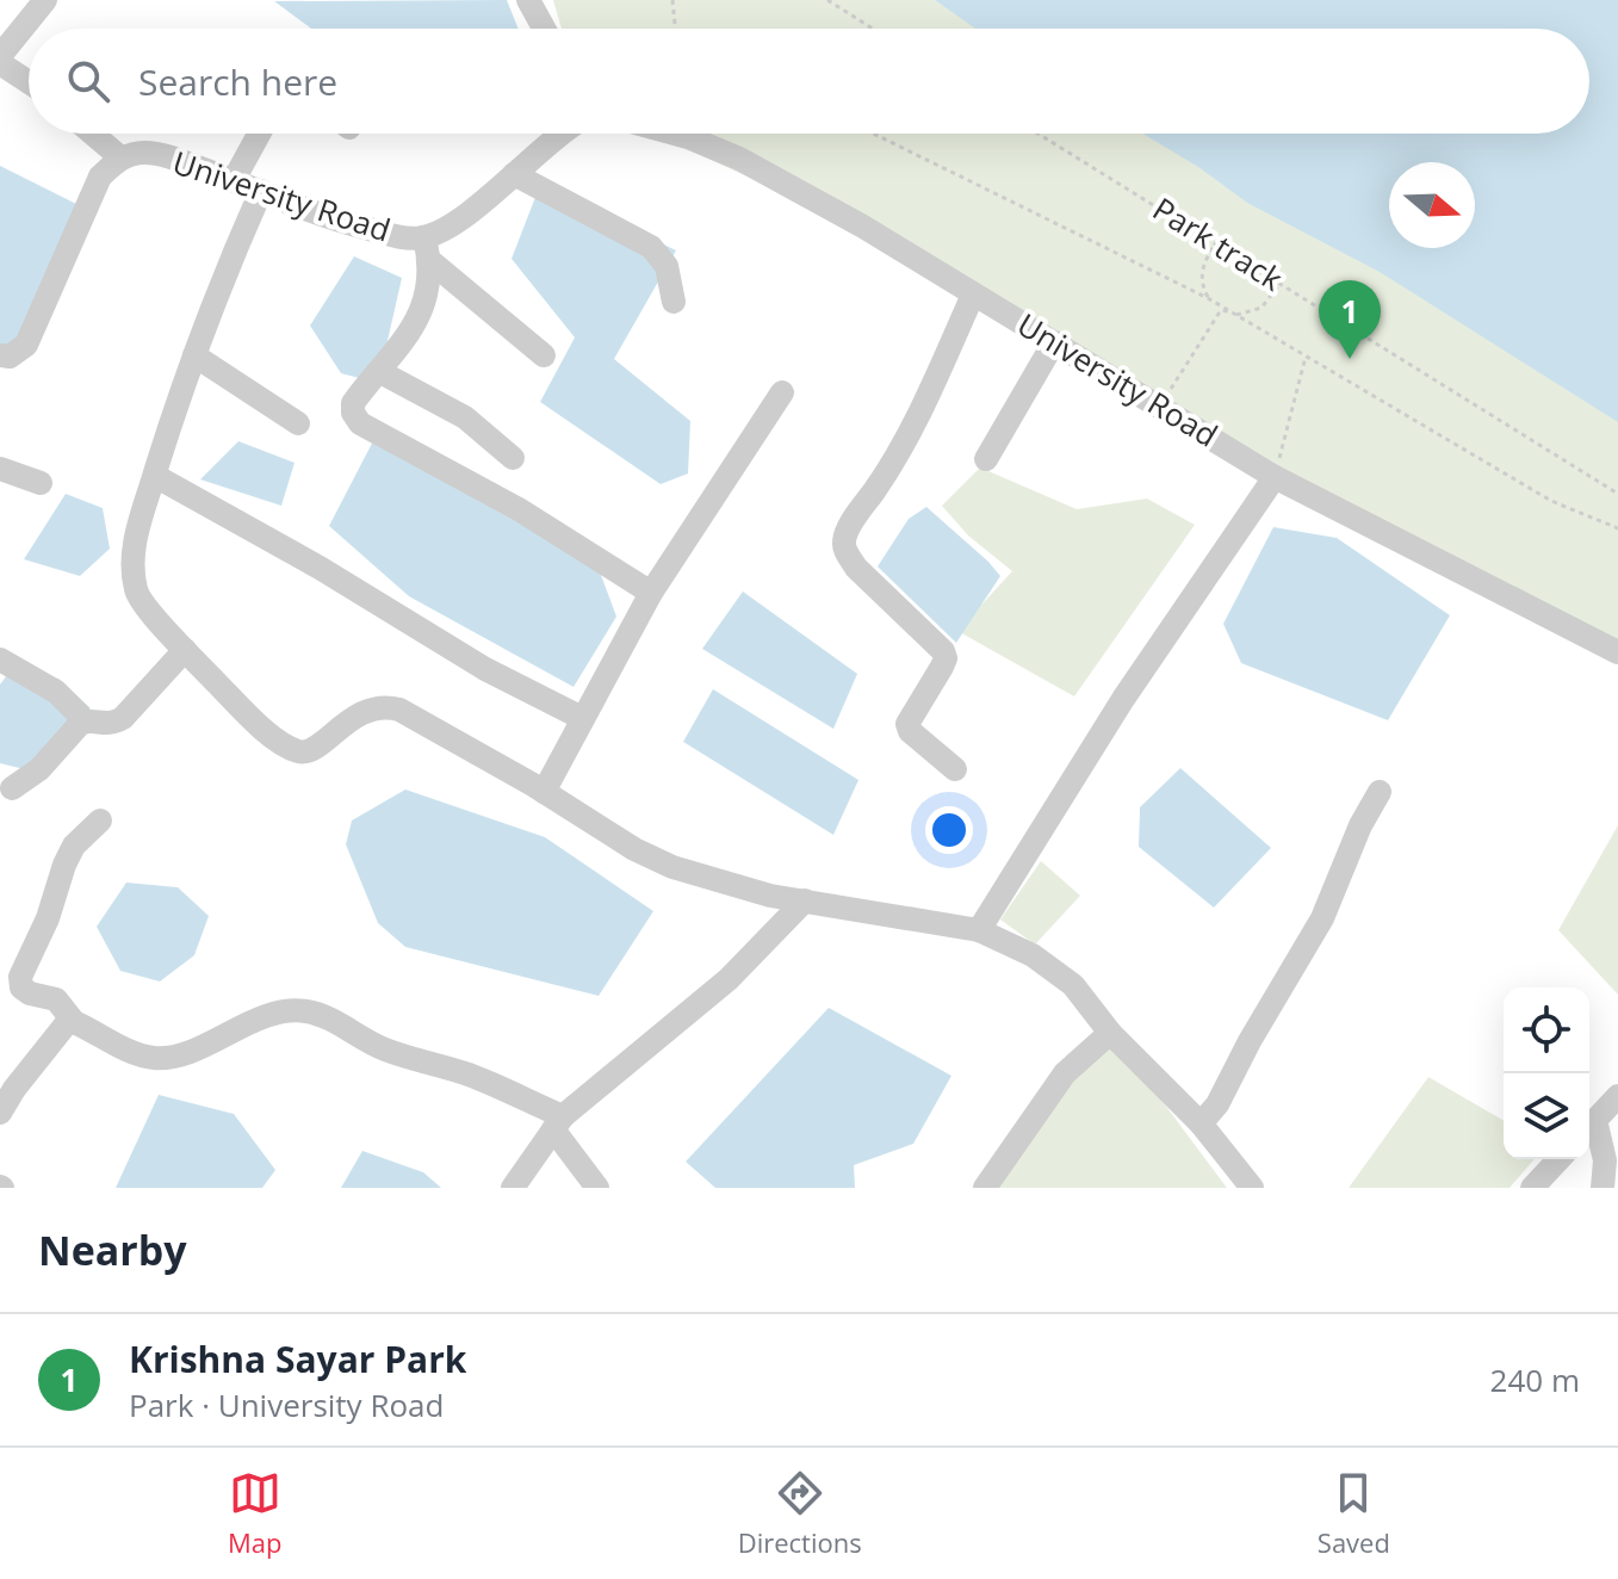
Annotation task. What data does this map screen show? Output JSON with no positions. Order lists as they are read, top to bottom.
{
  "streets": {
    "street": ["University Road"],
    "path": ["Park track"]
  },
  "north": "right",
  "page": {
    "search": "Search here",
    "pins": "1",
    "heading": "Nearby",
    "list": [
      {
        "mark": "1",
        "name": "Krishna Sayar Park",
        "note": "Park · University Road",
        "value": "240 m"
      }
    ],
    "nav": ["Map", "Directions", "Saved"]
  }
}
